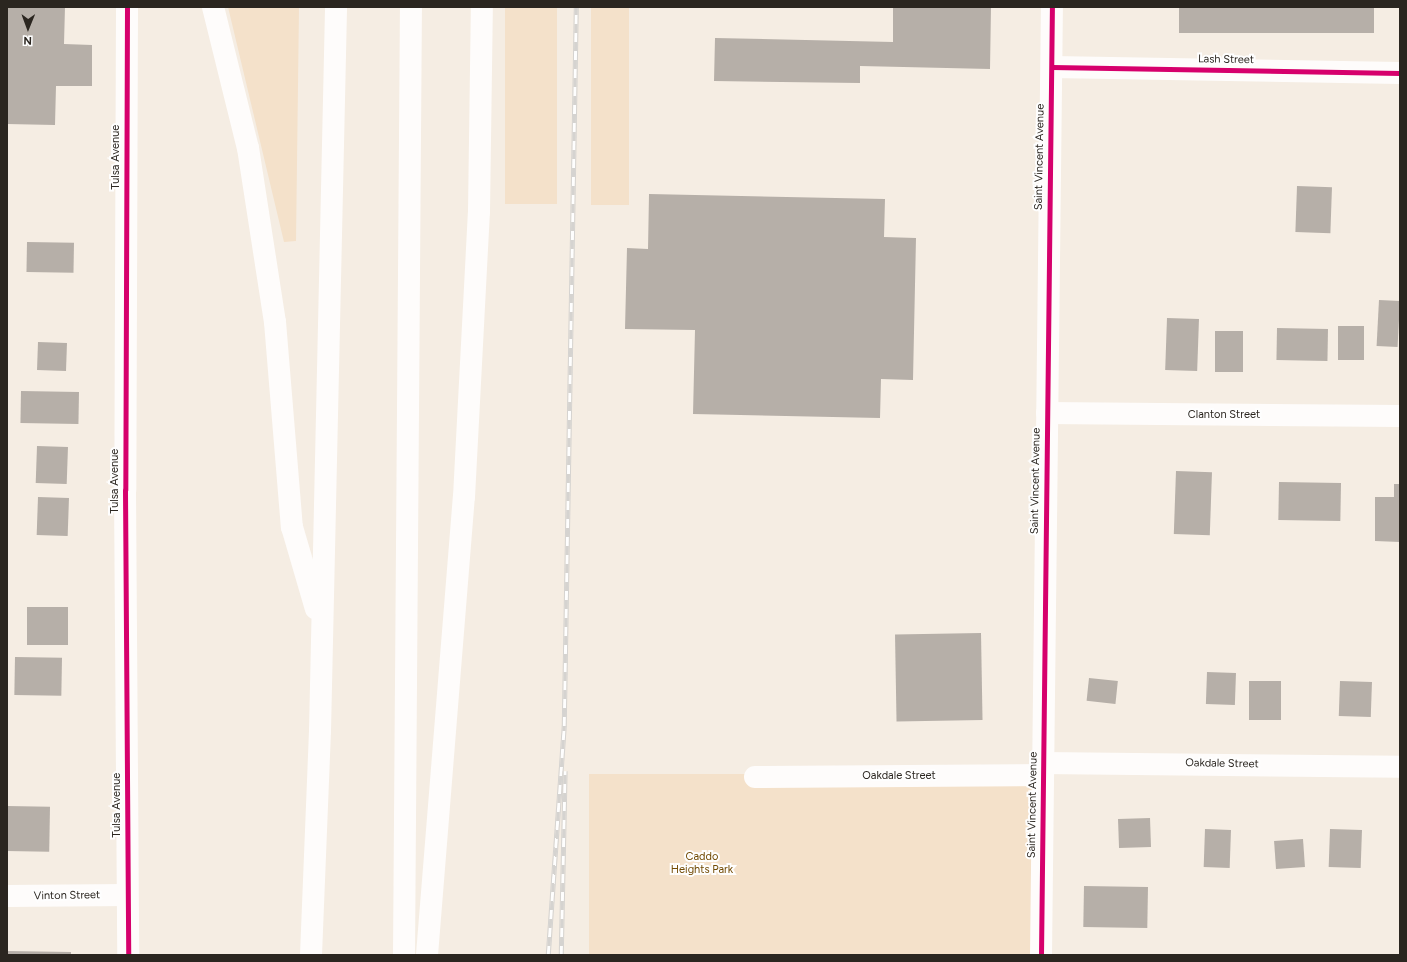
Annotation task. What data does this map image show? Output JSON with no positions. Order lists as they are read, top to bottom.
{
  "streets": {
    "main road": [
      "Lash Street",
      "Tulsa Avenue",
      "Saint Vincent Avenue",
      "Clanton Street",
      "Oakdale Street",
      "Vinton Street"
    ]
  },
  "crossings": [
    ["Lash Street", "Saint Vincent Avenue"],
    ["Tulsa Avenue", "Vinton Street"],
    ["Saint Vincent Avenue", "Clanton Street"],
    ["Saint Vincent Avenue", "Oakdale Street"]
  ],
  "parks": ["Caddo Heights Park"],
  "north": "bottom"
}
